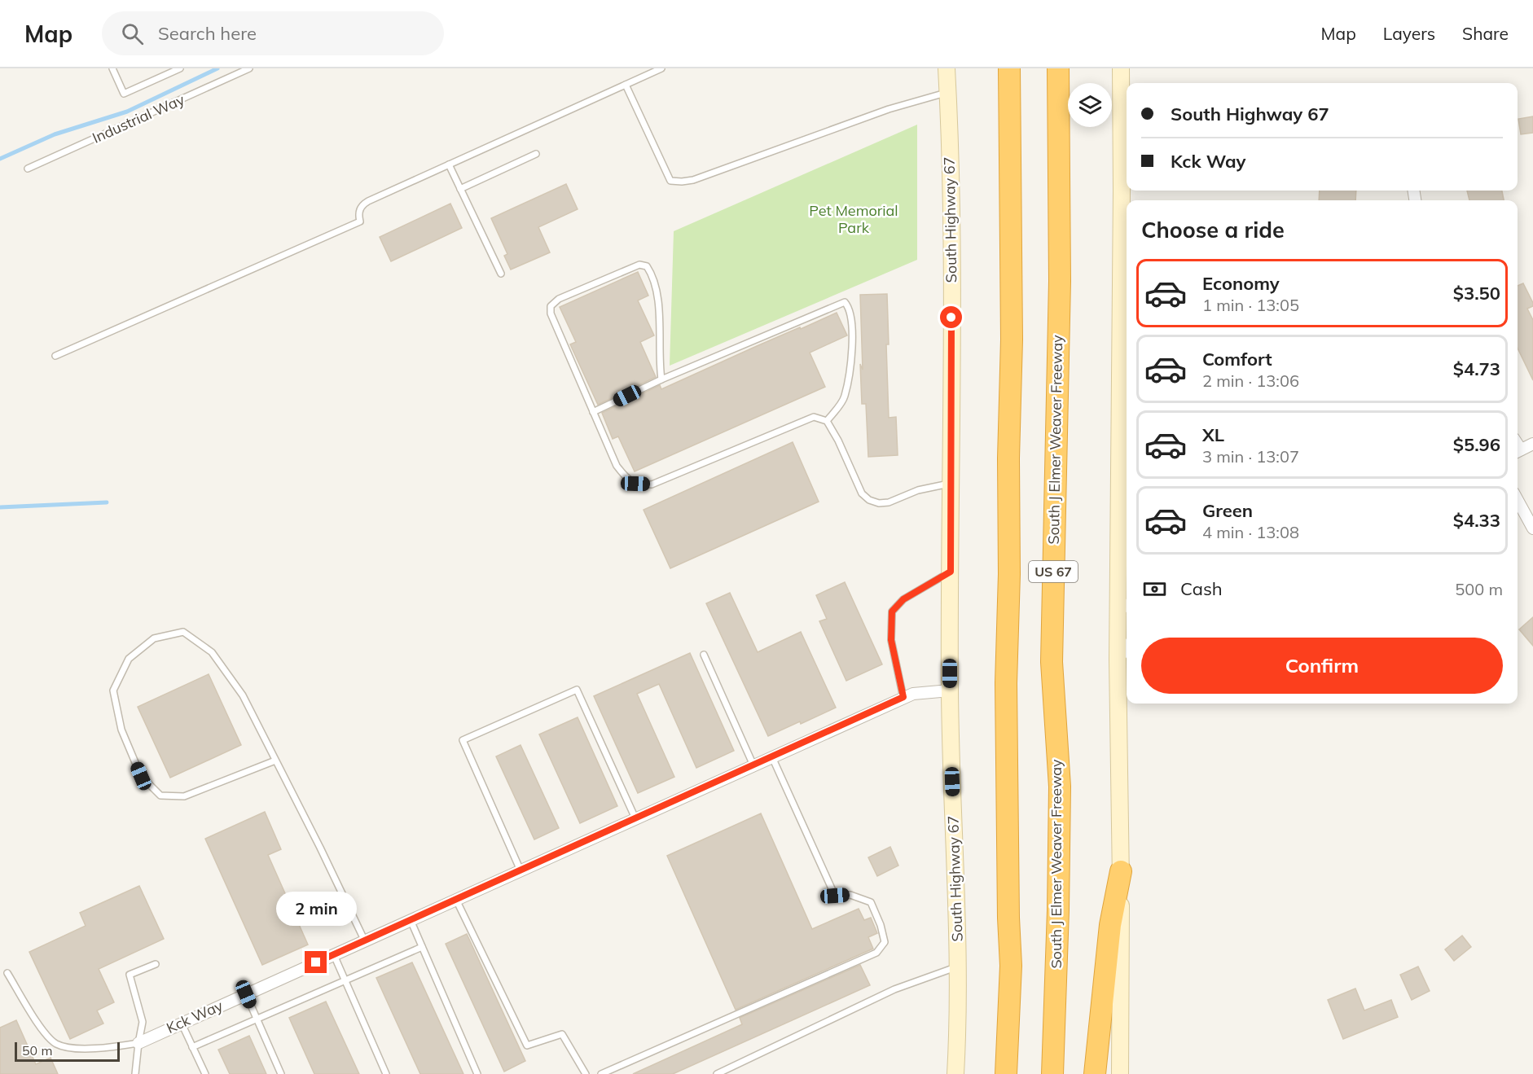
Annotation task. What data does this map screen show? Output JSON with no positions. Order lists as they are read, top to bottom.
{
  "streets": {
    "highway": ["South J Elmer Weaver Freeway", "US 67"],
    "main road": ["South Highway 67"],
    "street": ["Kck Way"],
    "lane": ["Industrial Way"]
  },
  "crossings": [
    ["South Highway 67", "Kck Way"]
  ],
  "parks": ["Pet Memorial Park"],
  "scale_bar": "50 m",
  "page": {
    "header": "Map",
    "search": "Search here",
    "nav": ["Map", "Layers", "Share"],
    "banner": ["South Highway 67", "Kck Way"],
    "heading": "Choose a ride",
    "list": [
      {
        "name": "Economy",
        "note": "1 min · 13:05",
        "value": "$3.50"
      },
      {
        "name": "Comfort",
        "note": "2 min · 13:06",
        "value": "$4.73"
      },
      {
        "name": "XL",
        "note": "3 min · 13:07",
        "value": "$5.96"
      },
      {
        "name": "Green",
        "note": "4 min · 13:08",
        "value": "$4.33"
      }
    ],
    "pay": ["Cash", "500 m"],
    "buttons": "Confirm",
    "bubble": "2 min",
    "scale": "50 m"
  }
}
